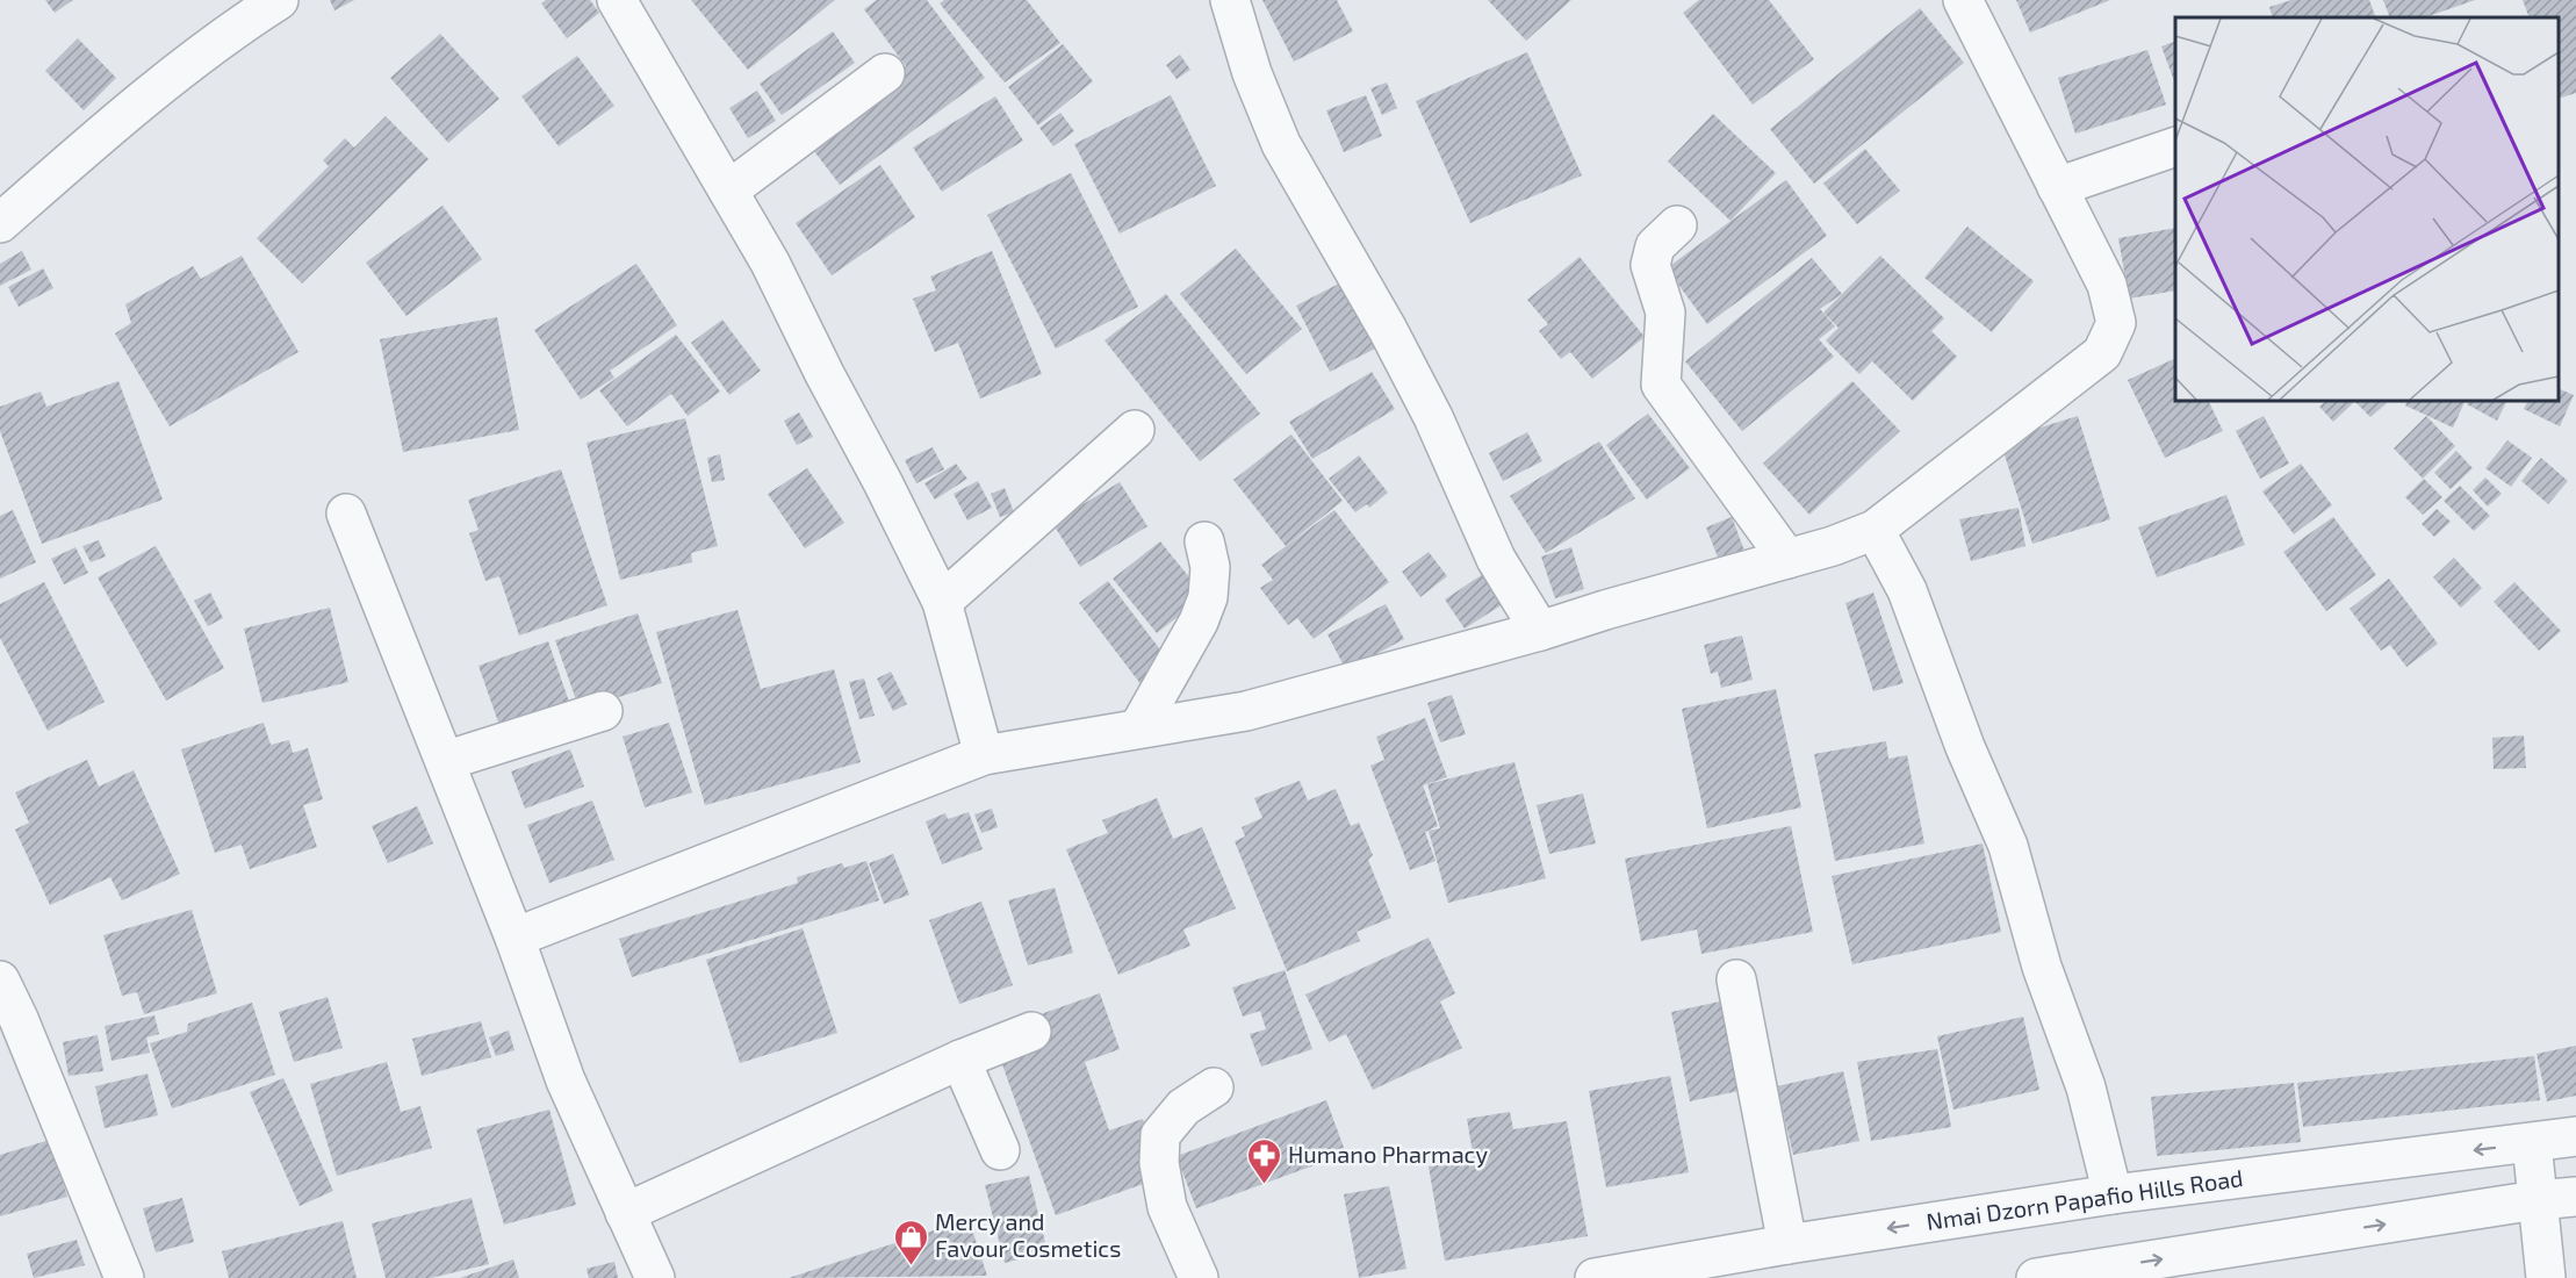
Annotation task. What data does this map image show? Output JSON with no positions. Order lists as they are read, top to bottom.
{
  "streets": {
    "street": ["Nmai Dzorn Papafio Hills Road"]
  },
  "places": {
    "pharmacy": ["Humano Pharmacy"],
    "shop": ["Mercy and Favour Cosmetics"]
  }
}
